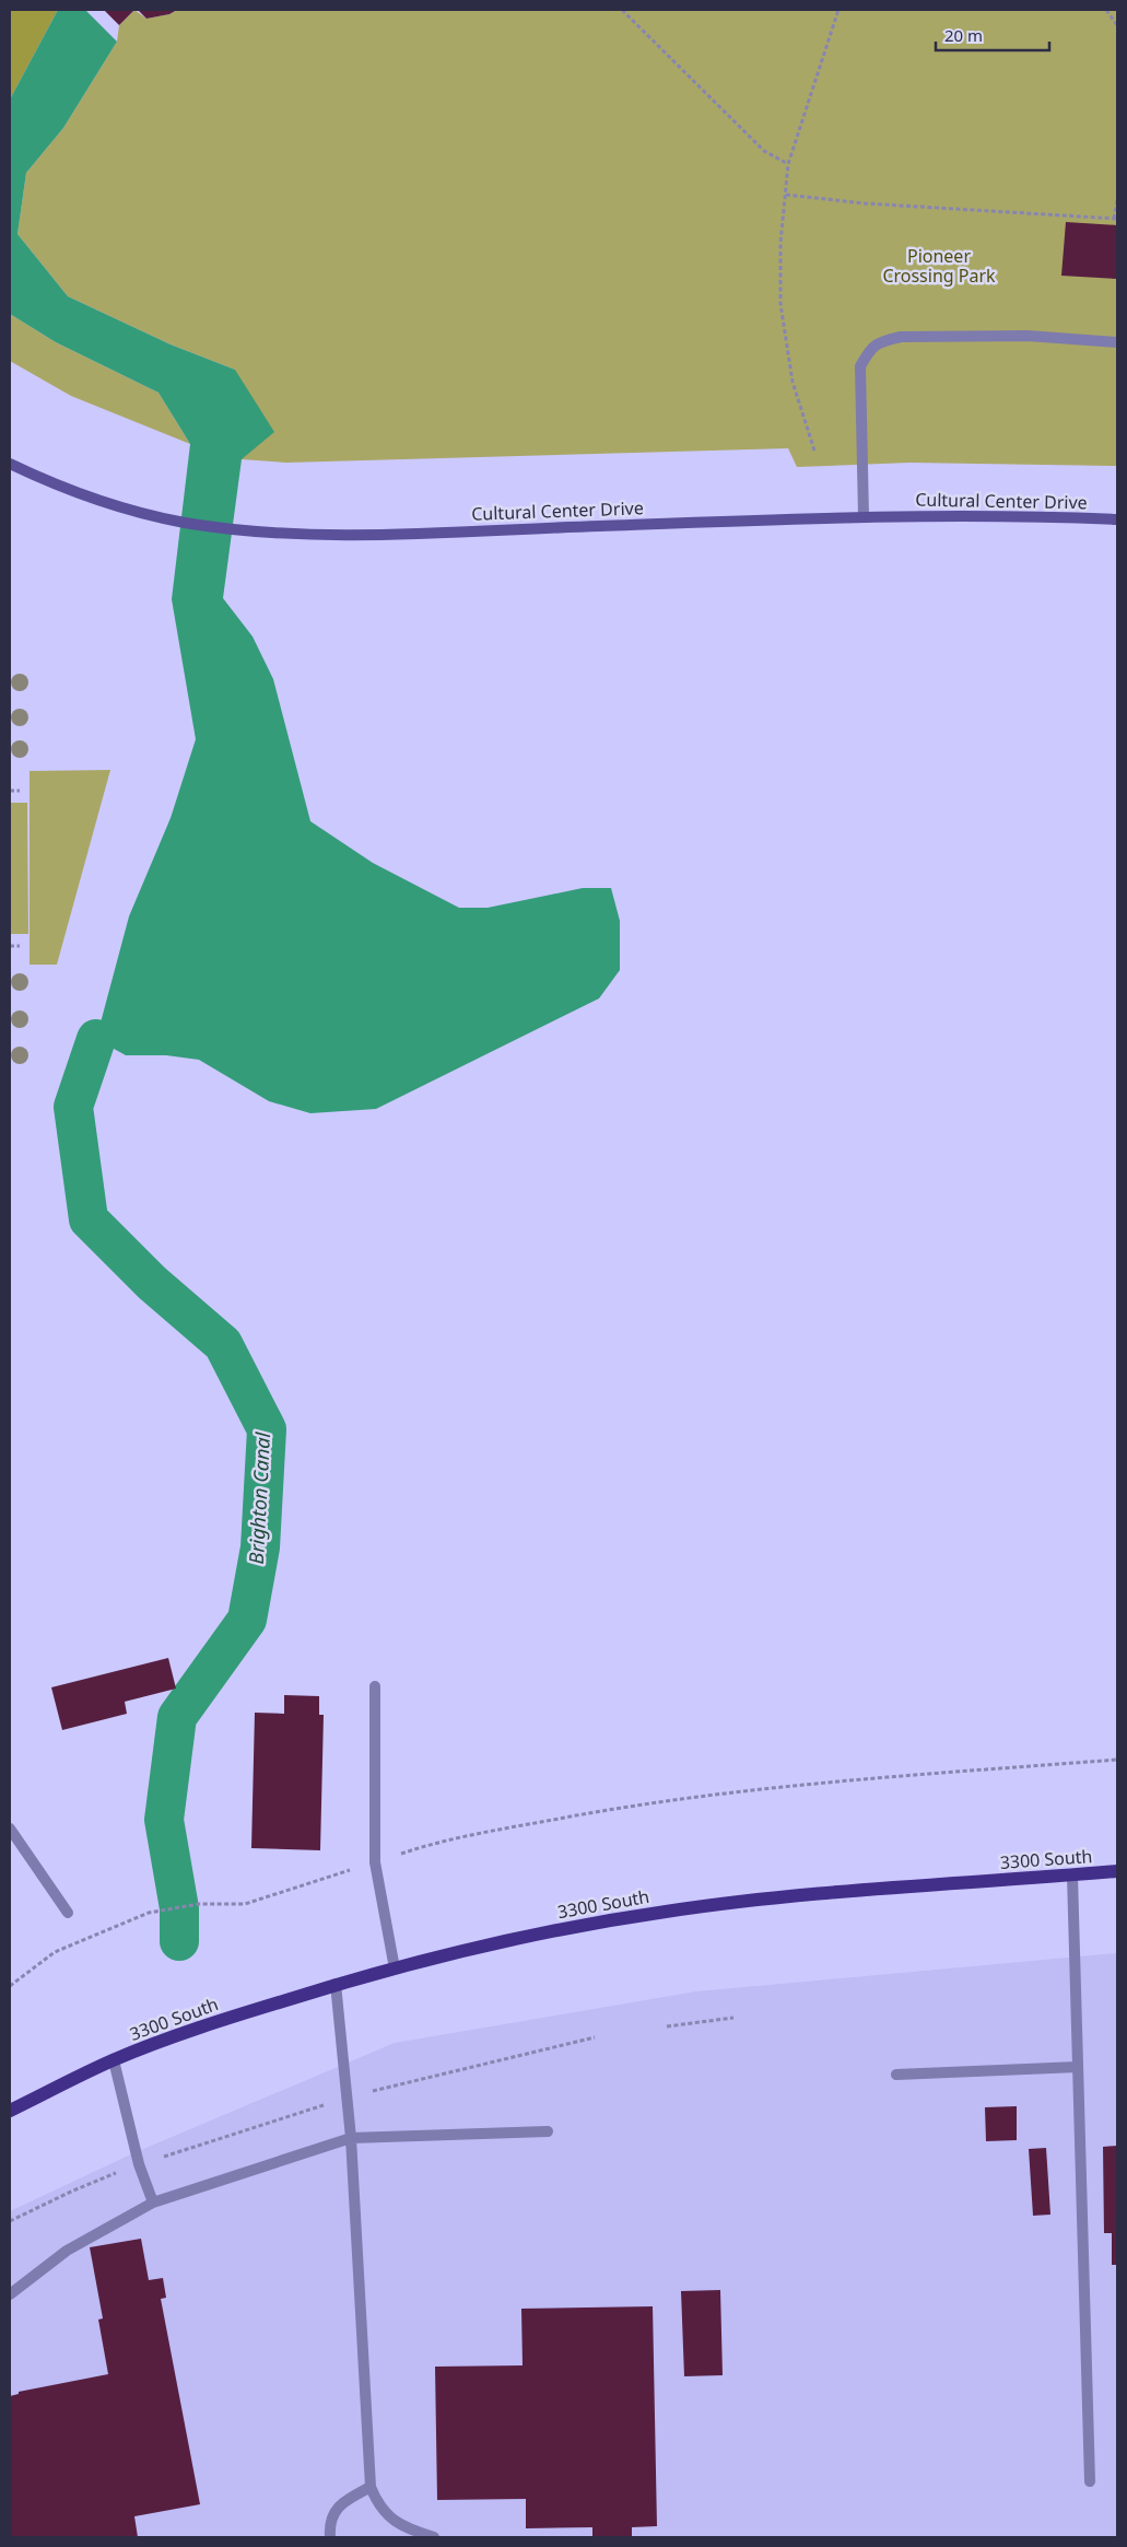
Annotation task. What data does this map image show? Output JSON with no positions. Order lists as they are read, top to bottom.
{
  "streets": {
    "main road": ["3300 South"],
    "street": ["Cultural Center Drive"]
  },
  "water": ["Brighton Canal"],
  "parks": ["Pioneer Crossing Park"],
  "scale_bar": "20 m"
}
